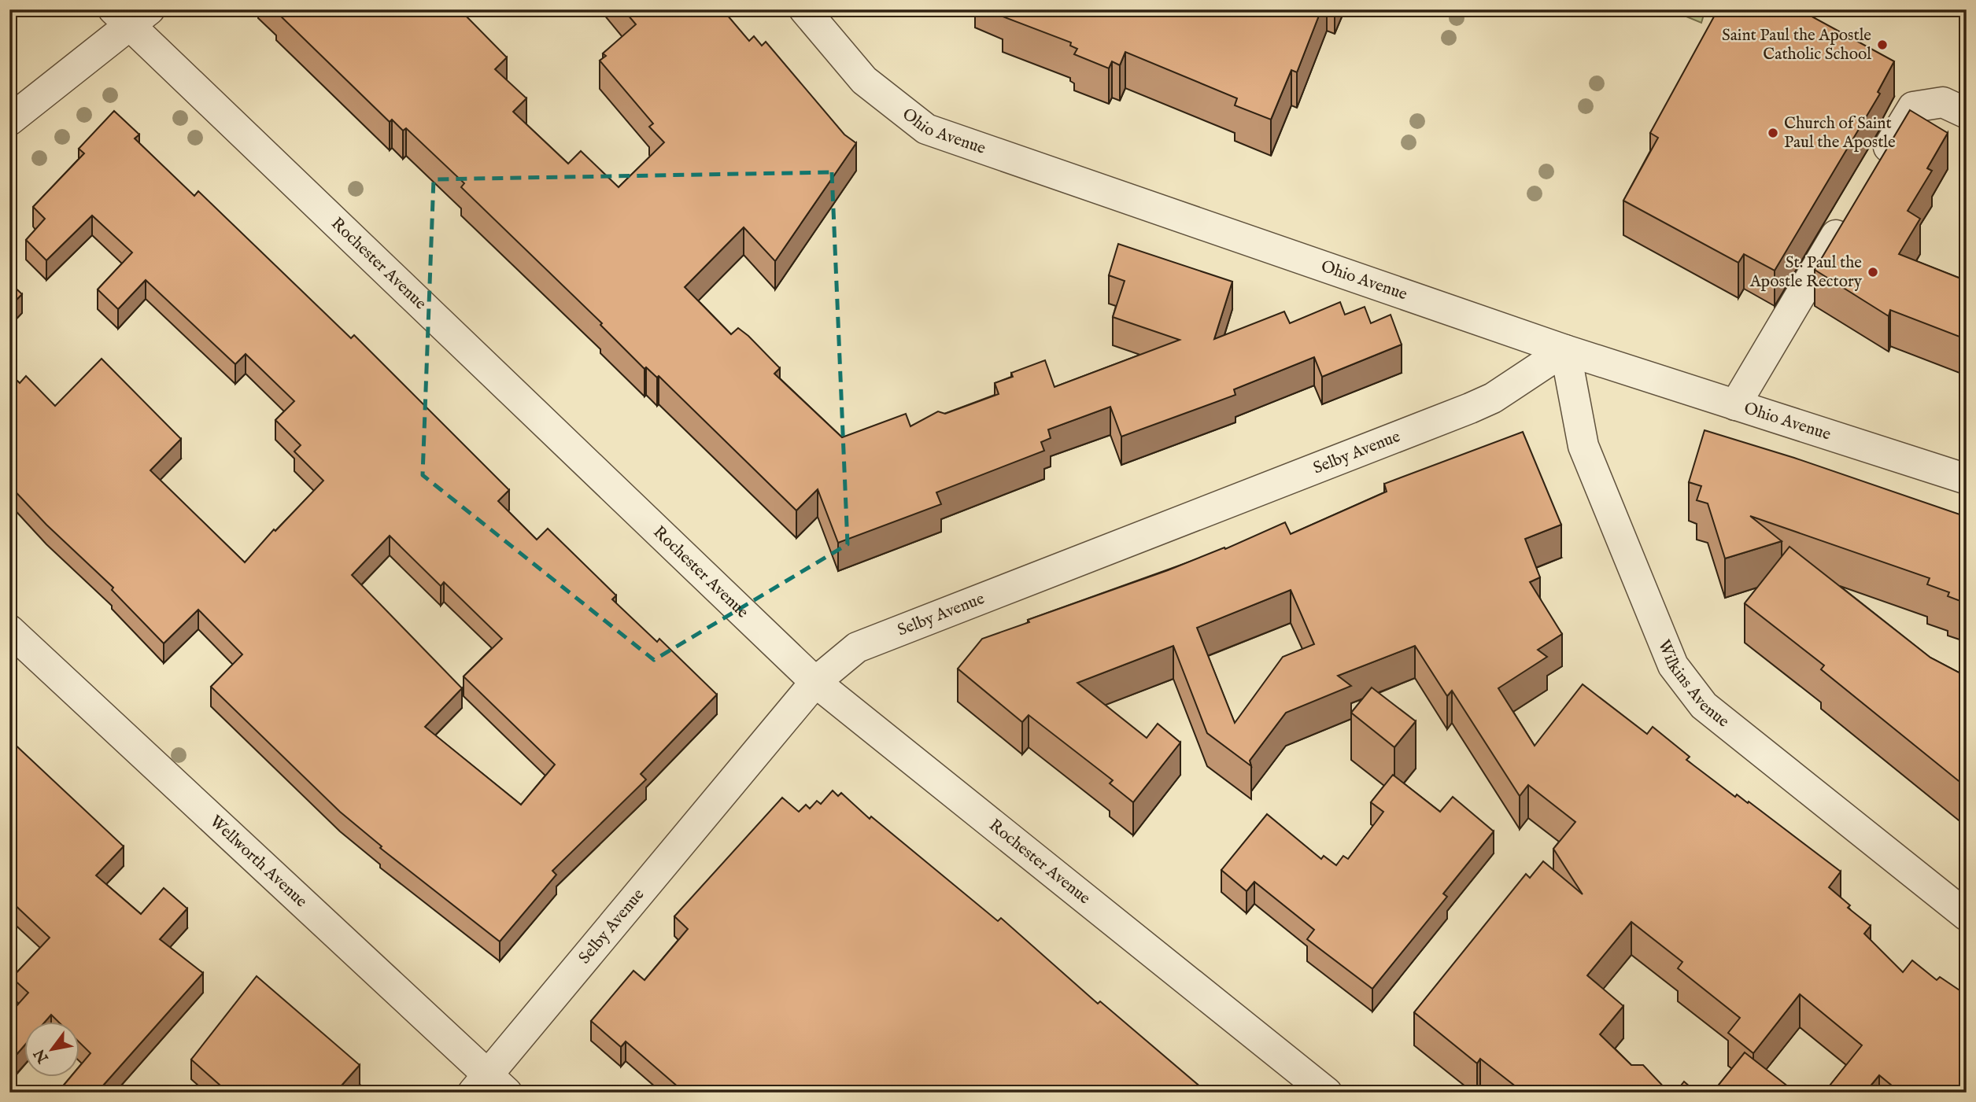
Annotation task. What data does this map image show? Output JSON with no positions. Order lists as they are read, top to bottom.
{
  "streets": {
    "street": [
      "Ohio Avenue",
      "Rochester Avenue",
      "Selby Avenue",
      "Wilkins Avenue",
      "Wellworth Avenue"
    ]
  },
  "crossings": [
    ["Ohio Avenue", "Selby Avenue"],
    ["Ohio Avenue", "Wilkins Avenue"],
    ["Rochester Avenue", "Selby Avenue"],
    ["Selby Avenue", "Wilkins Avenue"],
    ["Selby Avenue", "Wellworth Avenue"]
  ],
  "places": ["Saint Paul the Apostle Catholic School", "Church of Saint Paul the Apostle", "St. Paul the Apostle Rectory"],
  "north": "bottom left"
}
